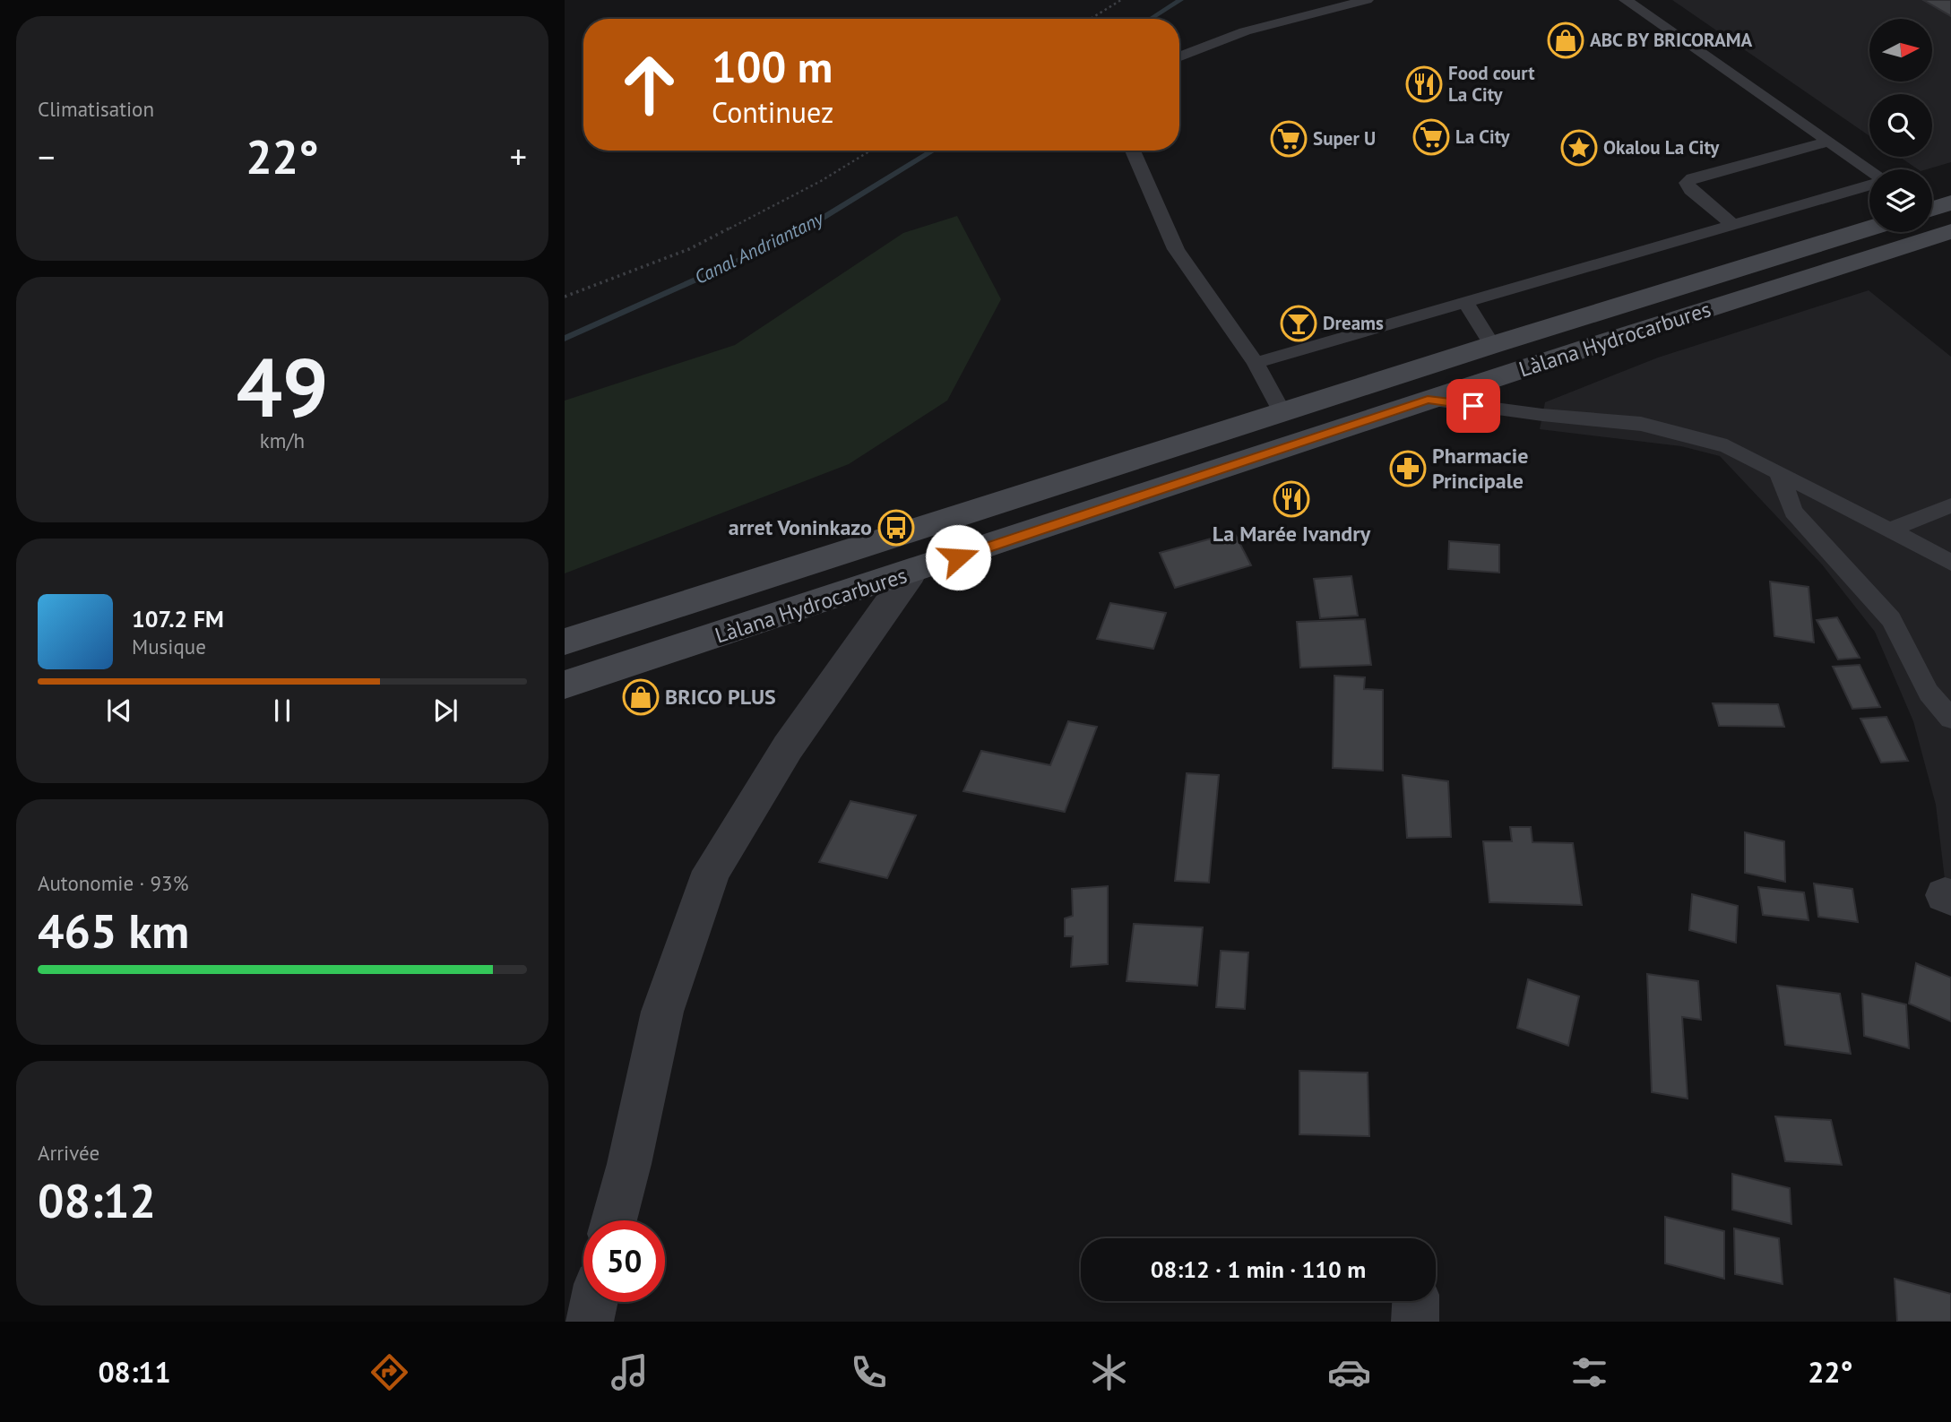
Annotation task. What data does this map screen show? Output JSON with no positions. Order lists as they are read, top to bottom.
{
  "streets": {
    "main road": ["Làlana Hydrocarbures"]
  },
  "water": ["Canal Andriantany"],
  "places": {
    "shop": ["ABC BY BRICORAMA", "BRICO PLUS"],
    "restaurant": ["Food court La City", "La Marée Ivandry"],
    "supermarket": ["La City", "Super U"],
    "place": ["Okalou La City"],
    "bar": ["Dreams"],
    "pharmacy": ["Pharmacie Principale"],
    "bus stop": ["arret Voninkazo"]
  },
  "north": "right",
  "page": {
    "tile": [
      "Climatisation",
      ["49", "km/h"],
      ["Autonomie · 93%", "465 km"],
      ["Arrivée", "08:12"]
    ],
    "turn": ["100 m", "Continuez"],
    "heat": ["−", "22°", "+"],
    "song": ["107.2 FM", "Musique"],
    "limit": "50",
    "trip": "08:12 · 1 min · 110 m",
    "tabs": ["08:11", "22°"]
  }
}
